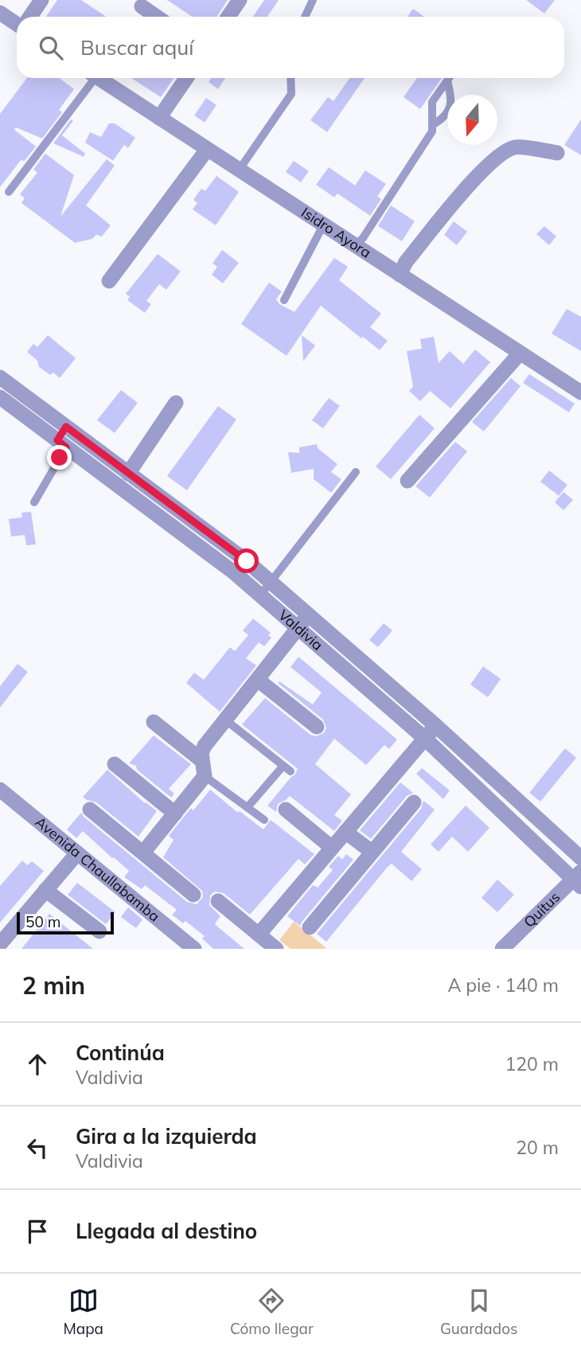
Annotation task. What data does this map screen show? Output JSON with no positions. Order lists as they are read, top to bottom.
{
  "streets": {
    "street": [
      "Isidro Ayora",
      "Valdivia",
      "Avenida Chaullabamba",
      "Quitus"
    ]
  },
  "crossings": [
    ["Valdivia", "Quitus"]
  ],
  "scale_bar": "50 m",
  "north": "bottom",
  "page": {
    "search": "Buscar aquí",
    "scale": "50 m",
    "heading": ["2 min", "A pie · 140 m"],
    "list": [
      ["Continúa", "Valdivia", "120 m"],
      ["Gira a la izquierda", "Valdivia", "20 m"],
      "Llegada al destino"
    ],
    "nav": ["Mapa", "Cómo llegar", "Guardados"]
  }
}
